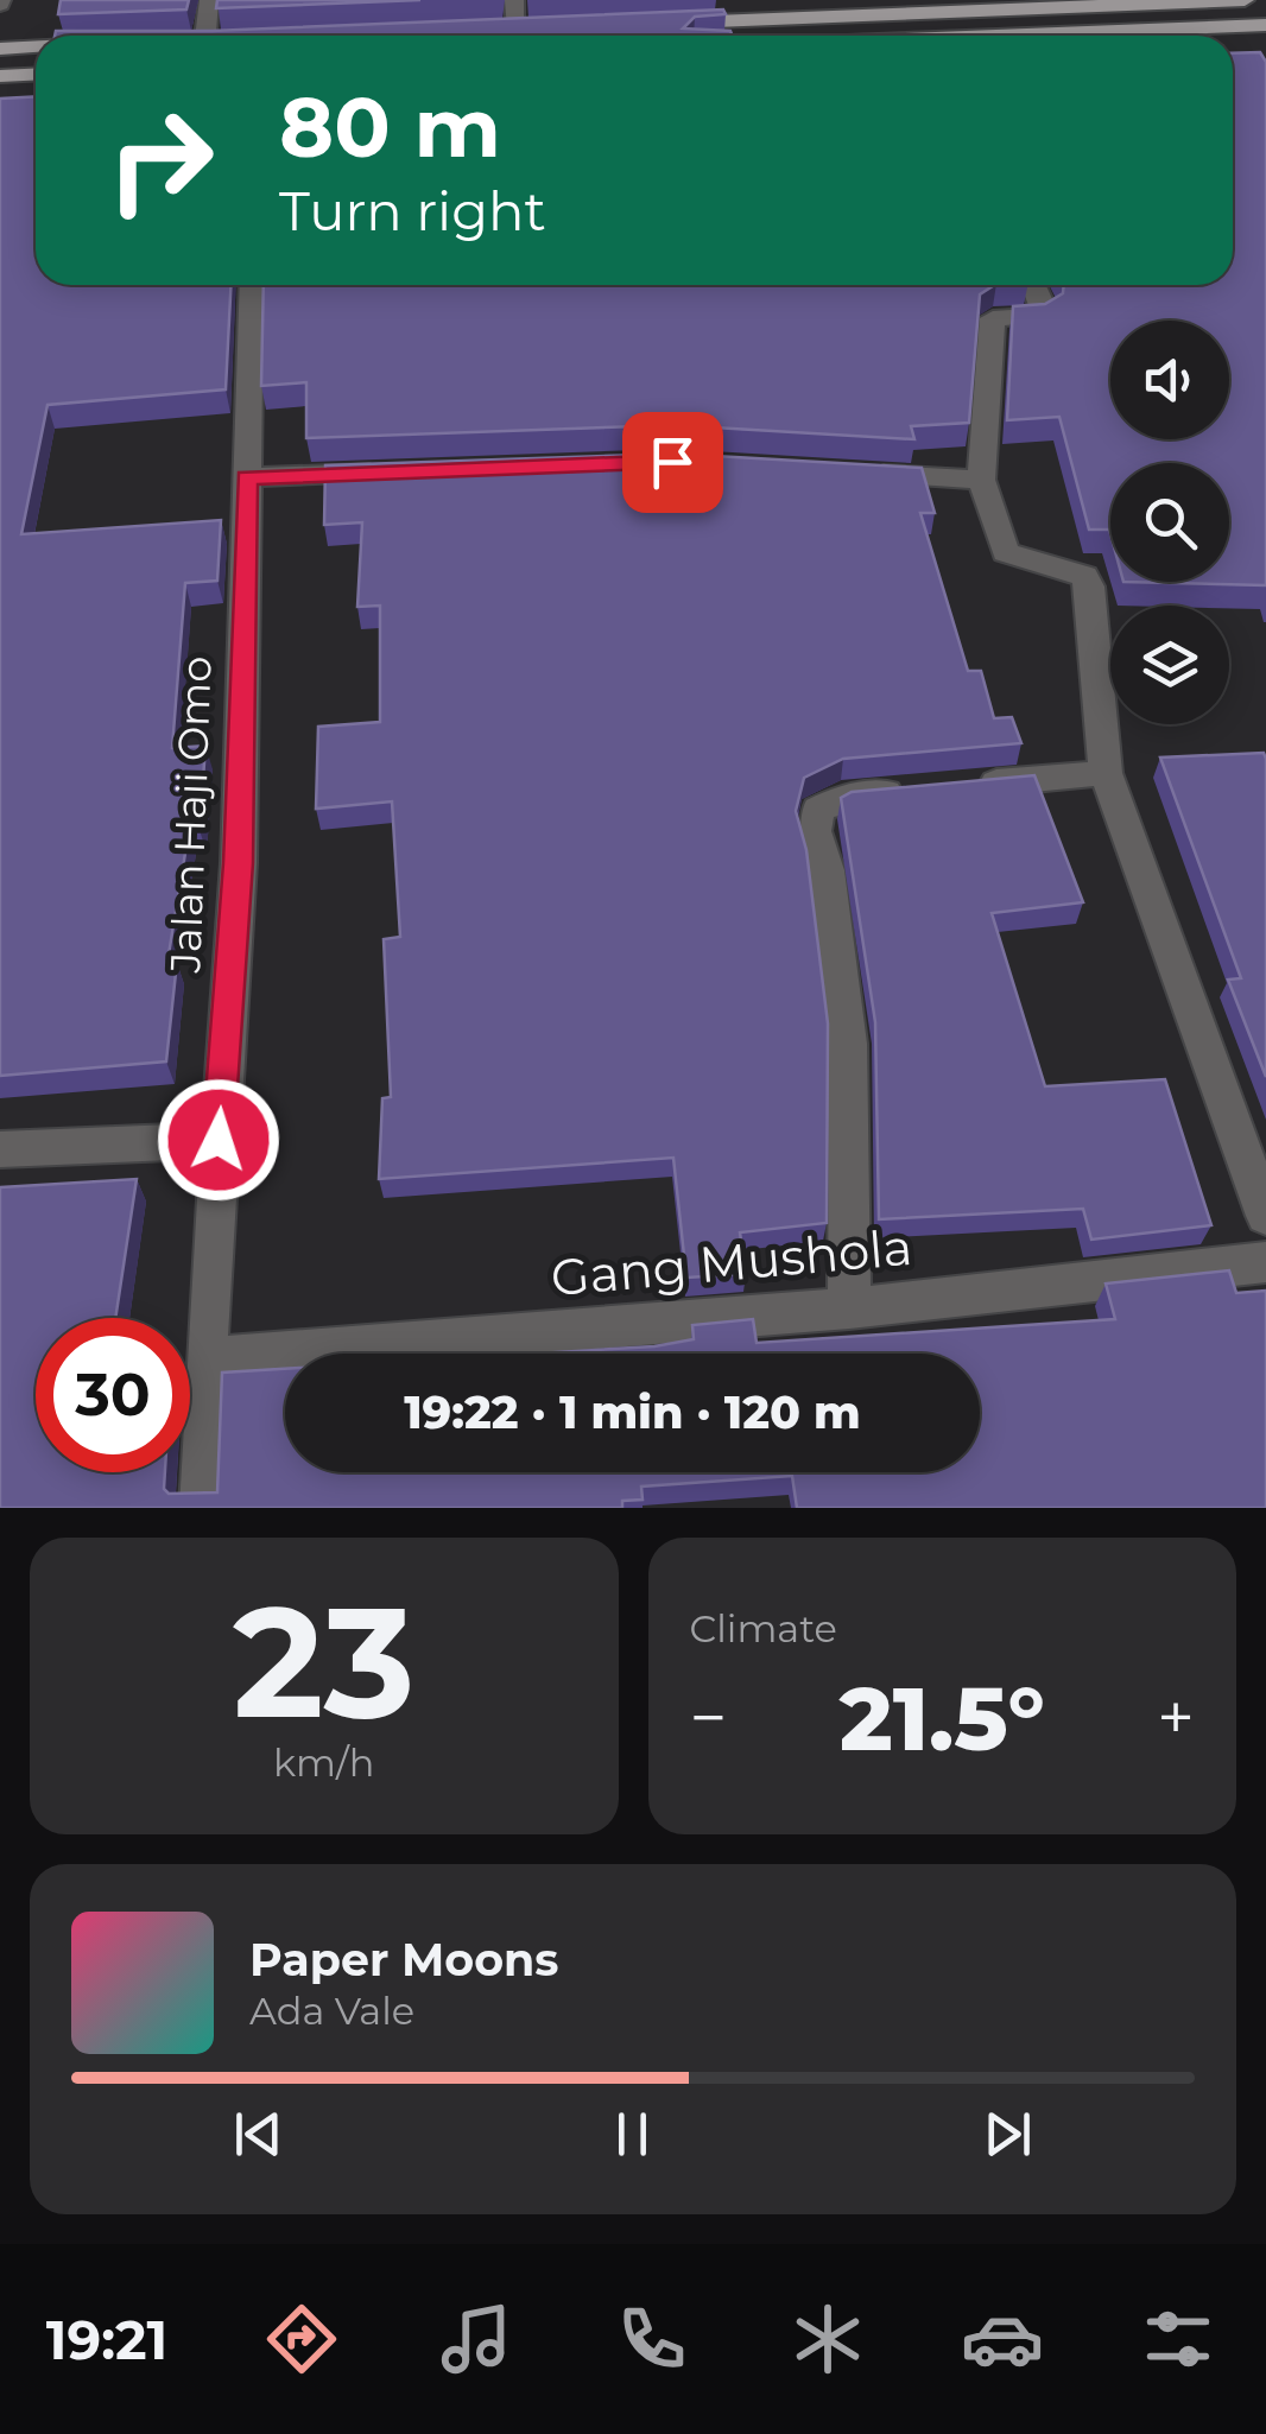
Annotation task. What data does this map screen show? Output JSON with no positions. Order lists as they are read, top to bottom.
{
  "streets": {
    "street": ["Jalan Haji Omo", "Gang Mushola"]
  },
  "crossings": [
    ["Jalan Haji Omo", "Gang Mushola"]
  ],
  "page": {
    "turn": ["80 m", "Turn right"],
    "limit": "30",
    "trip": "19:22 · 1 min · 120 m",
    "tile": [
      ["23", "km/h"],
      "Climate"
    ],
    "heat": ["−", "21.5°", "+"],
    "song": ["Paper Moons", "Ada Vale"],
    "tabs": "19:21"
  }
}
